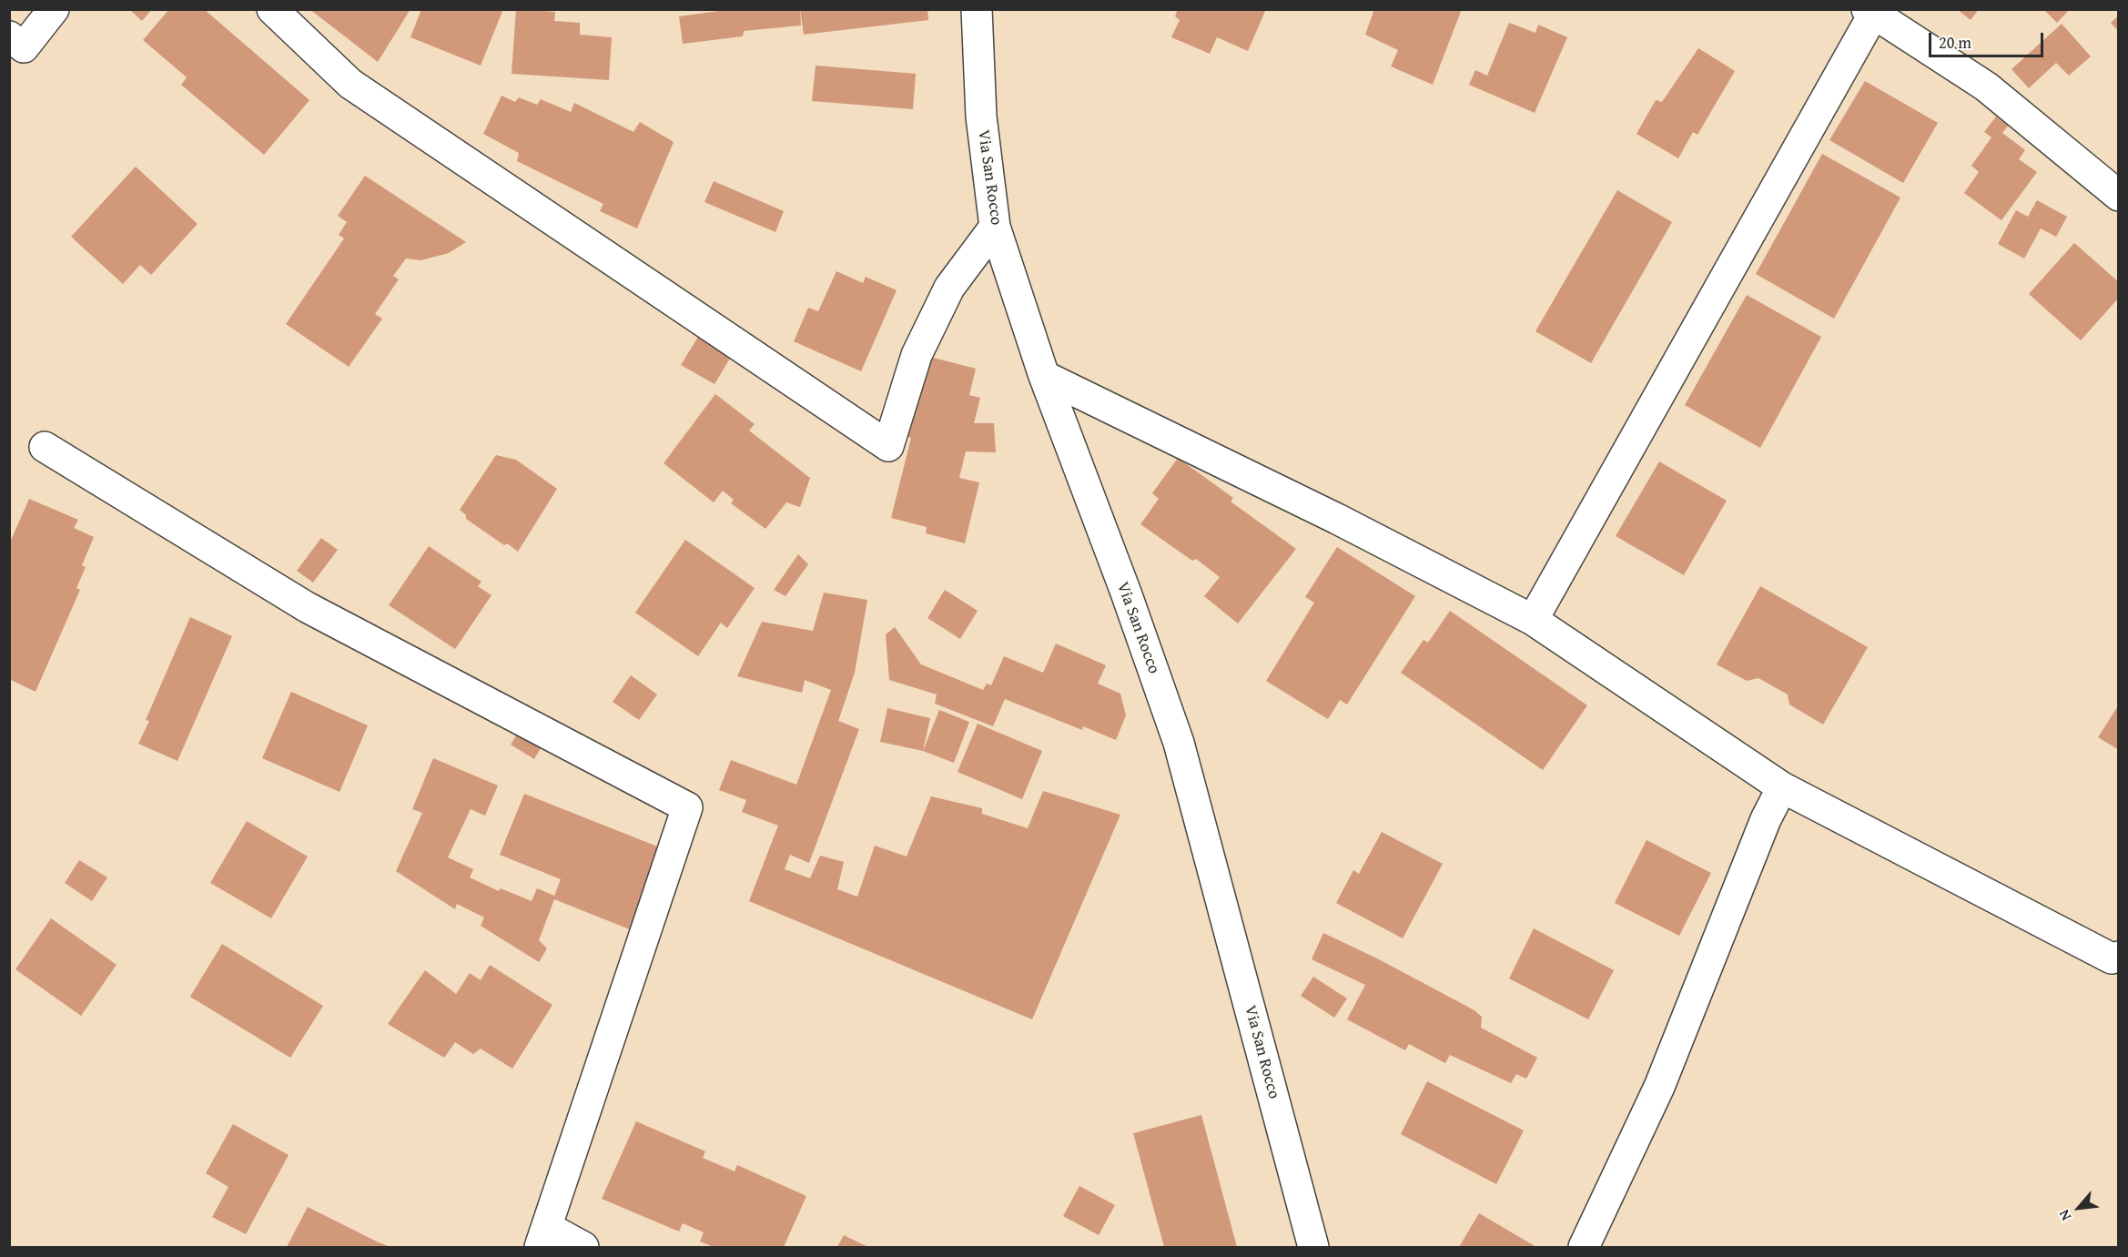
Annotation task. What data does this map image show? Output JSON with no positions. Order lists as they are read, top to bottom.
{
  "streets": {
    "street": ["Via San Rocco"]
  },
  "scale_bar": "20 m",
  "north": "bottom left"
}
